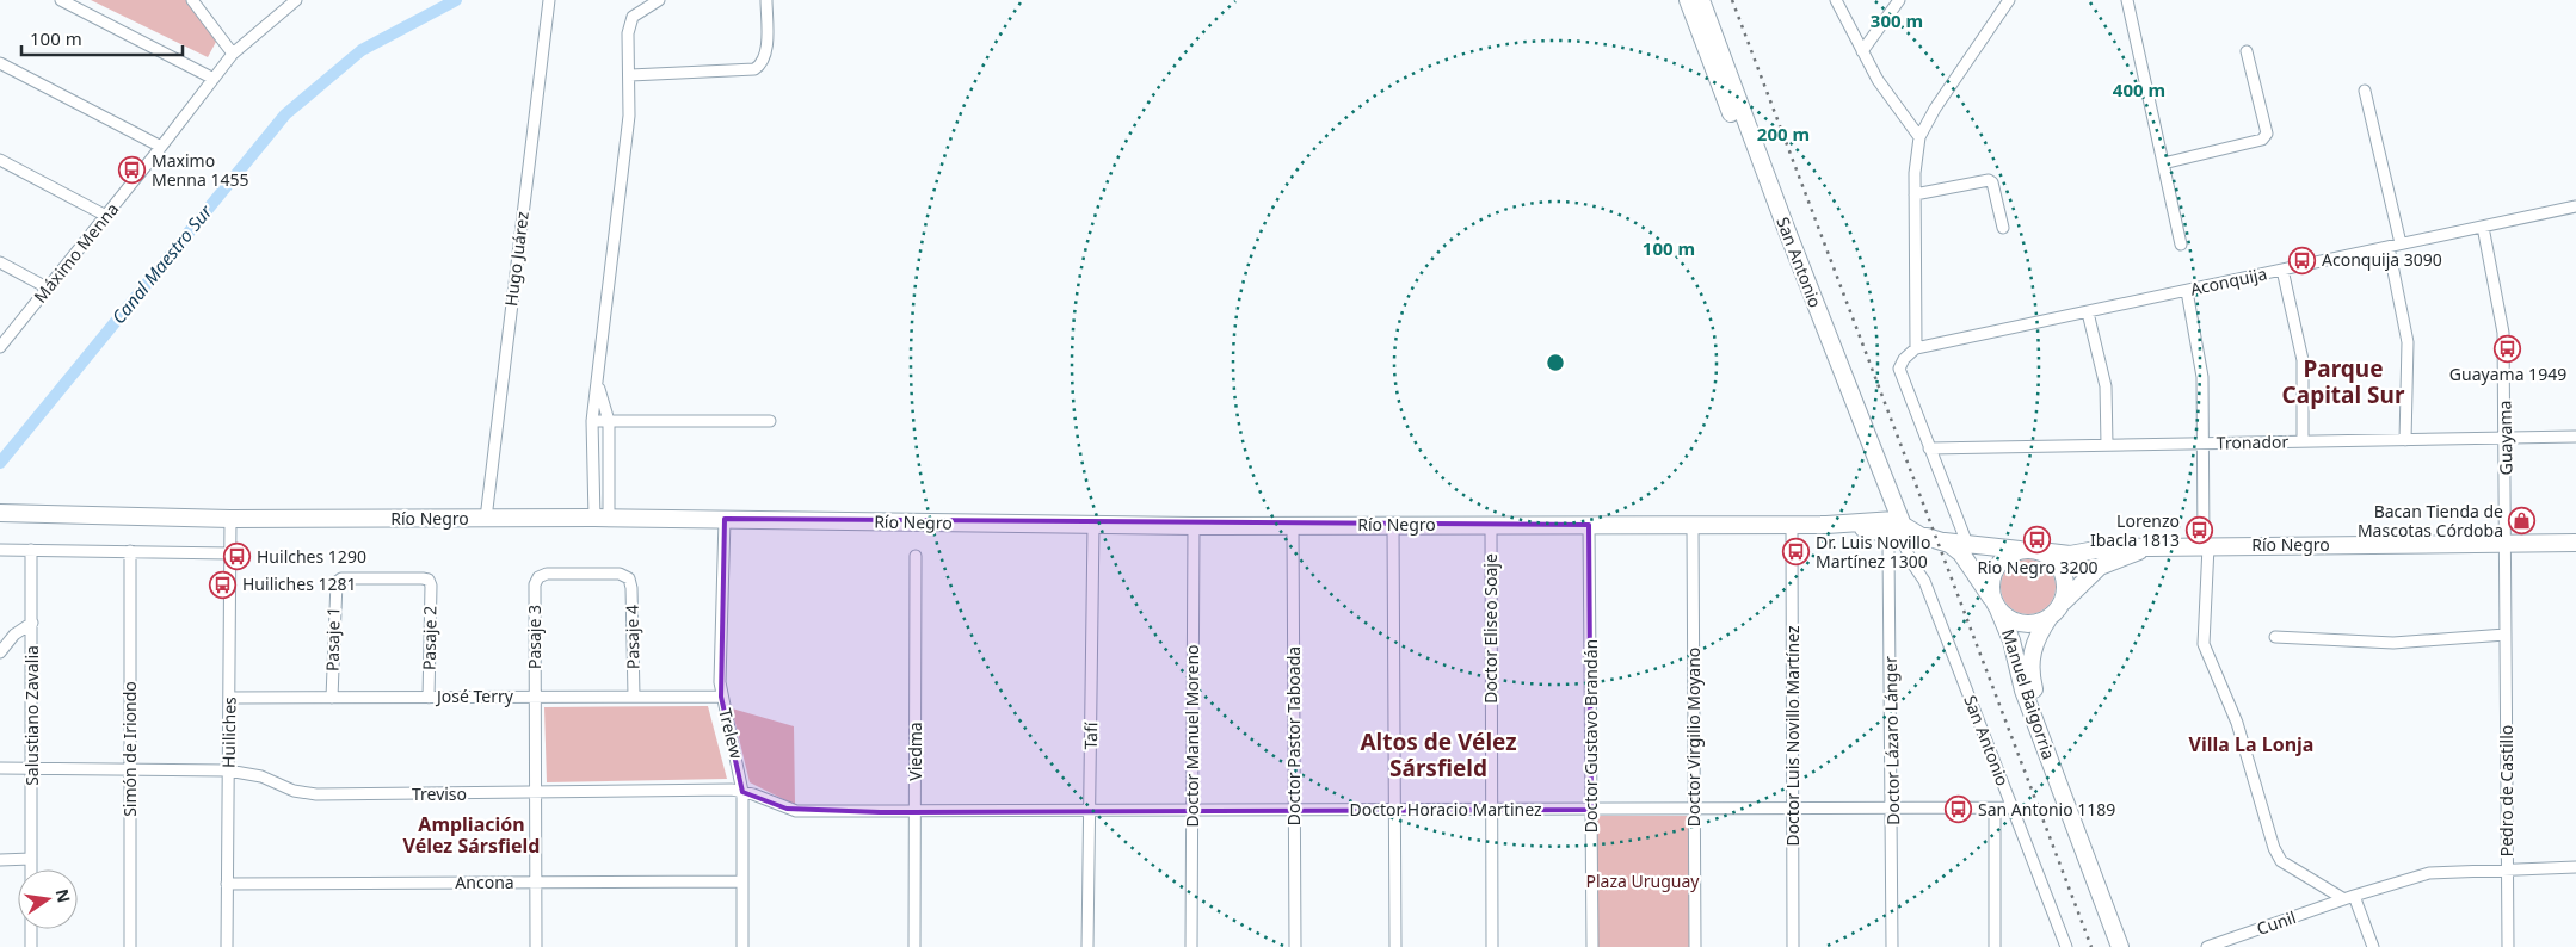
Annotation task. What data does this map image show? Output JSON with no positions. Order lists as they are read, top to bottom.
{
  "streets": {
    "main road": ["San Antonio", "Río Negro", "Manuel Baigorria"],
    "street": [
      "Máximo Menna",
      "Hugo Juárez",
      "Aconquija",
      "Guayama",
      "Tronador",
      "Doctor Eliseo Soaje",
      "Pasaje 3",
      "Pasaje 4",
      "Pasaje 2",
      "Pasaje 1",
      "José Terry",
      "Salustiano Zavalia",
      "Huiliches",
      "Trelew",
      "Tafí",
      "Doctor Manuel Moreno",
      "Doctor Pastor Taboada",
      "Doctor Gustavo Brandán",
      "Doctor Luis Novillo Martínez",
      "Doctor Virgilio Moyano",
      "Doctor Lázaro Lánger",
      "Simón de Iriondo",
      "Viedma",
      "Pedro de Castillo",
      "Treviso",
      "Doctor Horacio Martinez",
      "Ancona",
      "Cunil"
    ]
  },
  "crossings": [
    ["Hugo Juárez", "Río Negro"],
    ["San Antonio", "Río Negro"],
    ["San Antonio", "Doctor Lázaro Lánger"],
    ["San Antonio", "Doctor Horacio Martinez"],
    ["Aconquija", "Guayama"],
    ["Guayama", "Tronador"],
    ["Guayama", "Río Negro"],
    ["Guayama", "Pedro de Castillo"],
    ["Río Negro", "Doctor Eliseo Soaje"],
    ["Río Negro", "Manuel Baigorria"],
    ["Río Negro", "Huiliches"],
    ["Río Negro", "Trelew"],
    ["Río Negro", "Tafí"],
    ["Río Negro", "Doctor Manuel Moreno"],
    ["Río Negro", "Doctor Pastor Taboada"],
    ["Río Negro", "Doctor Gustavo Brandán"],
    ["Río Negro", "Doctor Luis Novillo Martínez"],
    ["Río Negro", "Doctor Virgilio Moyano"],
    ["Río Negro", "Doctor Lázaro Lánger"],
    ["Río Negro", "Pedro de Castillo"],
    ["Doctor Eliseo Soaje", "Doctor Horacio Martinez"],
    ["Pasaje 3", "Pasaje 4"],
    ["Pasaje 3", "José Terry"],
    ["Pasaje 3", "Treviso"],
    ["Pasaje 3", "Ancona"],
    ["Pasaje 4", "José Terry"],
    ["Pasaje 2", "Pasaje 1"],
    ["Pasaje 2", "José Terry"],
    ["Pasaje 1", "José Terry"],
    ["José Terry", "Huiliches"],
    ["José Terry", "Trelew"],
    ["Salustiano Zavalia", "Treviso"],
    ["Huiliches", "Treviso"],
    ["Huiliches", "Ancona"],
    ["Trelew", "Treviso"],
    ["Trelew", "Ancona"],
    ["Tafí", "Doctor Horacio Martinez"],
    ["Doctor Manuel Moreno", "Doctor Horacio Martinez"],
    ["Doctor Pastor Taboada", "Doctor Horacio Martinez"],
    ["Doctor Gustavo Brandán", "Doctor Horacio Martinez"],
    ["Doctor Luis Novillo Martínez", "Doctor Horacio Martinez"],
    ["Doctor Virgilio Moyano", "Doctor Horacio Martinez"],
    ["Doctor Lázaro Lánger", "Doctor Horacio Martinez"],
    ["Simón de Iriondo", "Treviso"],
    ["Viedma", "Doctor Horacio Martinez"],
    ["Pedro de Castillo", "Cunil"],
    ["Treviso", "Doctor Horacio Martinez"]
  ],
  "districts": [
    "Parque Capital Sur",
    "Altos de Vélez Sársfield",
    "Villa La Lonja",
    "Ampliación Vélez Sársfield"
  ],
  "water": ["Canal Maestro Sur"],
  "parks": ["Plaza Uruguay"],
  "places": {
    "bus stop": [
      "Maximo Menna 1455",
      "Aconquija 3090",
      "Guayama 1949",
      "Lorenzo Ibacla 1813",
      "Rio Negro 3200",
      "Dr. Luis Novillo Martínez 1300",
      "Huilches 1290",
      "Huiliches 1281",
      "San Antonio 1189"
    ],
    "shop": ["Bacan Tienda de Mascotas Córdoba"]
  },
  "scale_bar": "100 m",
  "north": "right",
  "rings": [
    "300 m",
    "400 m",
    "200 m",
    "100 m"
  ]
}
